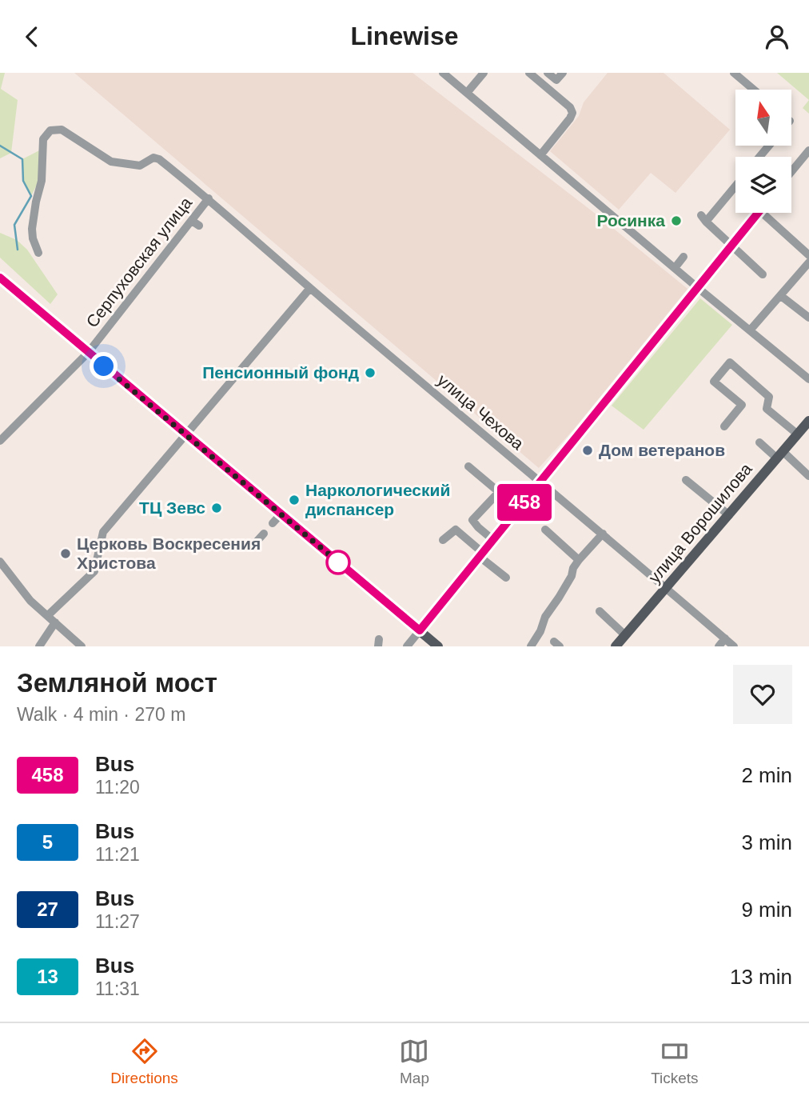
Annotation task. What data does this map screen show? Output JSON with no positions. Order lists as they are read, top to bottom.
{
  "streets": {
    "main road": ["улица Ворошилова"],
    "street": ["Серпуховская улица", "улица Чехова"]
  },
  "crossings": [
    ["Серпуховская улица", "улица Чехова"],
    ["улица Чехова", "улица Ворошилова"]
  ],
  "places": [
    "Росинка",
    "Пенсионный фонд",
    "Дом ветеранов",
    "Наркологический диспансер",
    "ТЦ Зевс",
    "Церковь Воскресения Христова"
  ],
  "lines": ["bus line 458"],
  "north": "top",
  "page": {
    "header": "Linewise",
    "on_map": "458",
    "heading": ["Земляной мост", "Walk · 4 min · 270 m"],
    "list": [
      {
        "mark": "458",
        "name": "Bus",
        "note": "11:20",
        "value": "2 min"
      },
      {
        "mark": "5",
        "name": "Bus",
        "note": "11:21",
        "value": "3 min"
      },
      {
        "mark": "27",
        "name": "Bus",
        "note": "11:27",
        "value": "9 min"
      },
      {
        "mark": "13",
        "name": "Bus",
        "note": "11:31",
        "value": "13 min"
      }
    ],
    "tabs": ["Directions", "Map", "Tickets"]
  }
}
